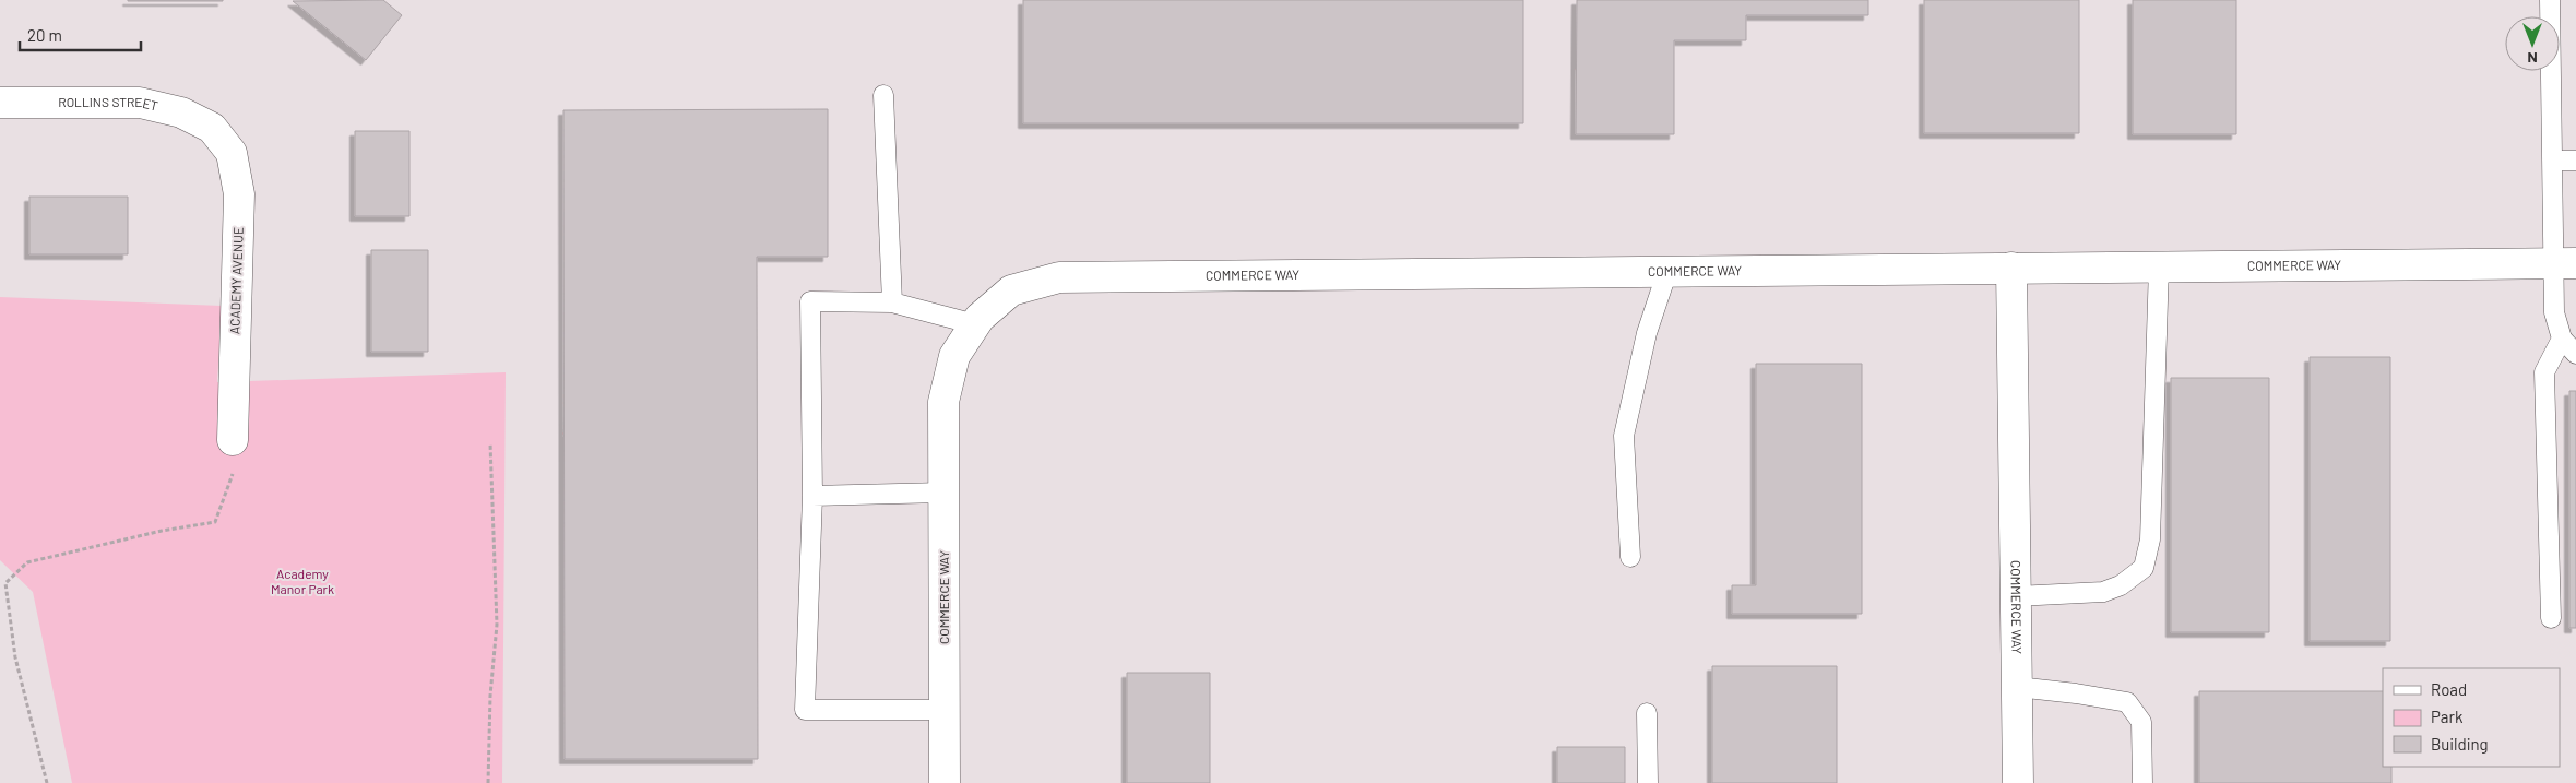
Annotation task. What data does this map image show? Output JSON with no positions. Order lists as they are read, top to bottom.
{
  "streets": {
    "street": ["ROLLINS STREET", "COMMERCE WAY", "ACADEMY AVENUE"]
  },
  "crossings": [
    ["ROLLINS STREET", "ACADEMY AVENUE"]
  ],
  "parks": ["Academy Manor Park"],
  "legend": ["Road", "Park", "Building"],
  "scale_bar": "20 m",
  "north": "bottom"
}
